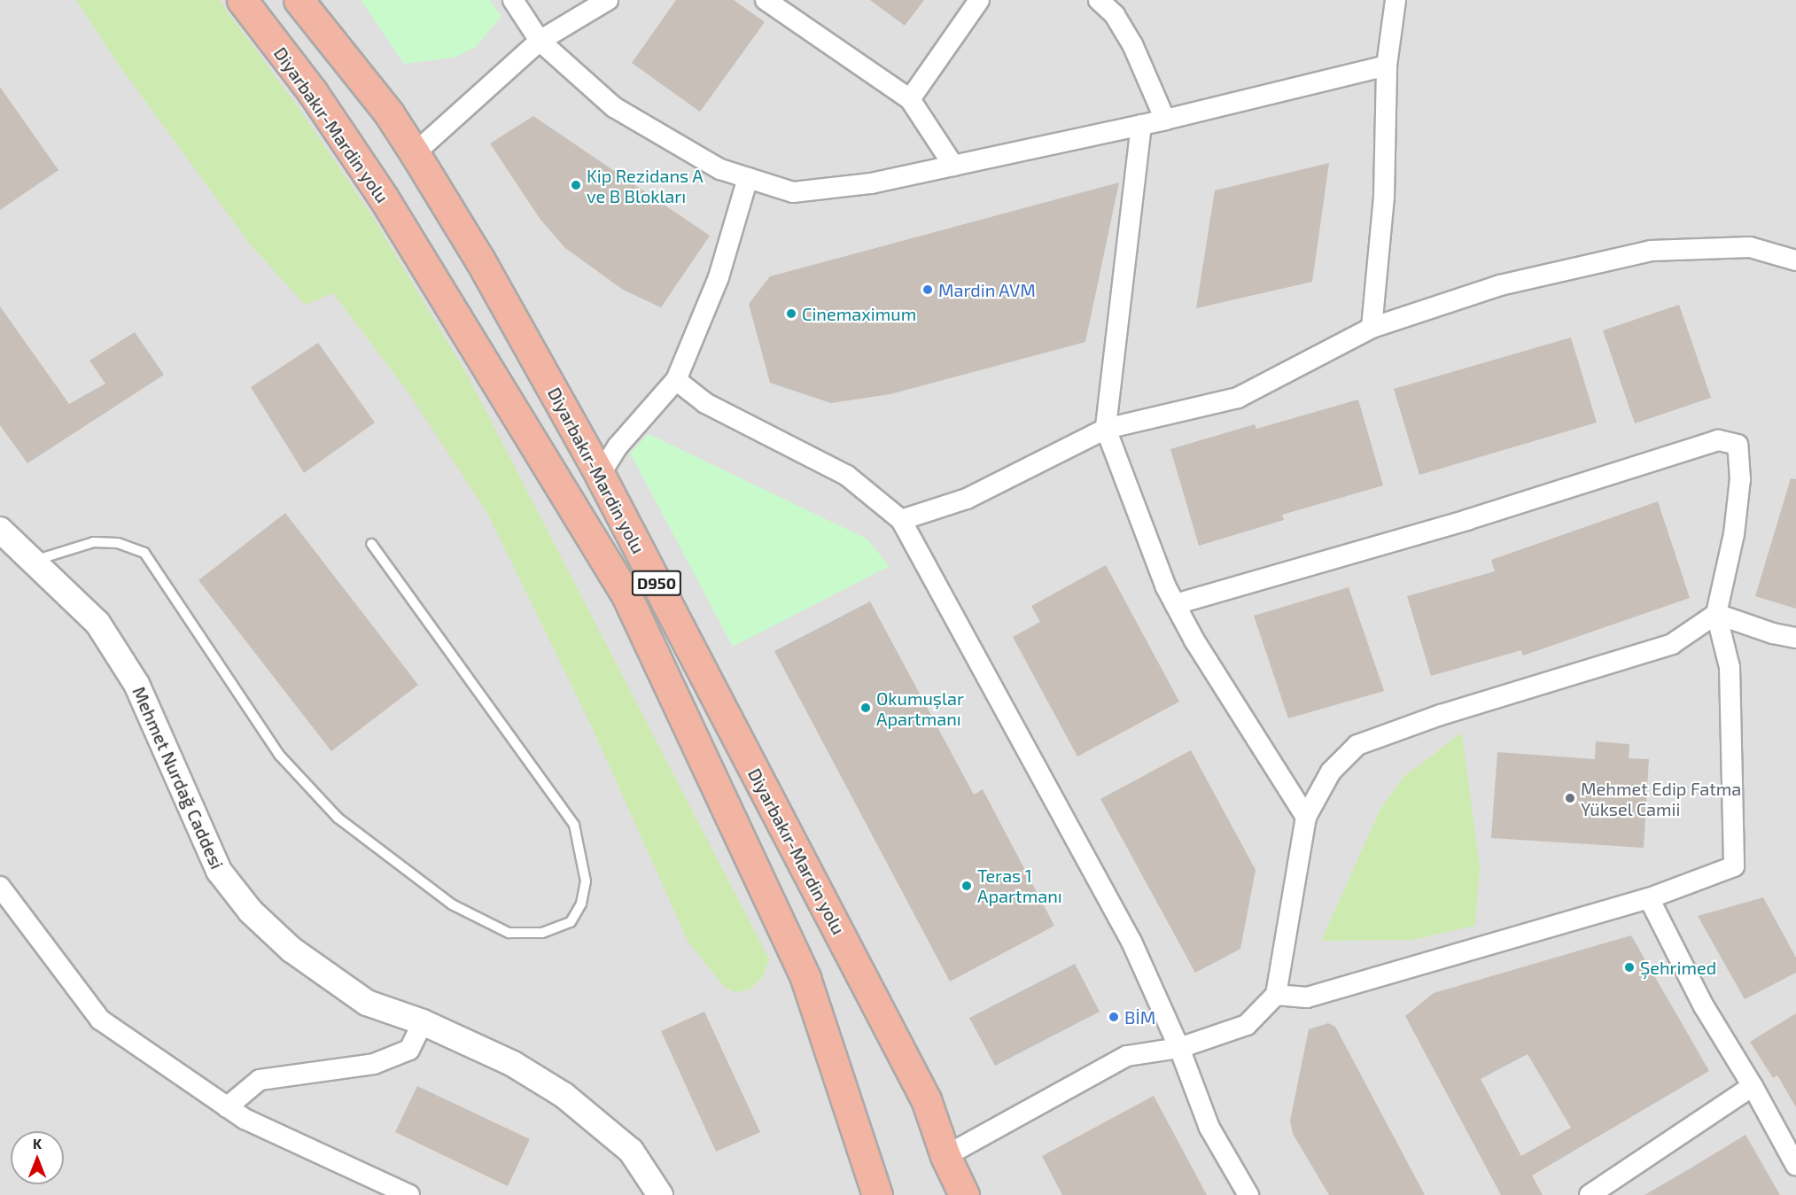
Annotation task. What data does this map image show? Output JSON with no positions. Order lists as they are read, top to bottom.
{
  "streets": {
    "highway": ["Diyarbakır-Mardin yolu", "D950"],
    "street": ["Mehmet Nurdağ Caddesi"]
  },
  "places": [
    "Kip Rezidans A ve B Blokları",
    "Mardin AVM",
    "Cinemaximum",
    "Okumuşlar Apartmanı",
    "Mehmet Edip Fatma Yüksel Camii",
    "Teras 1 Apartmanı",
    "Şehrimed",
    "BİM"
  ],
  "north": "top"
}
